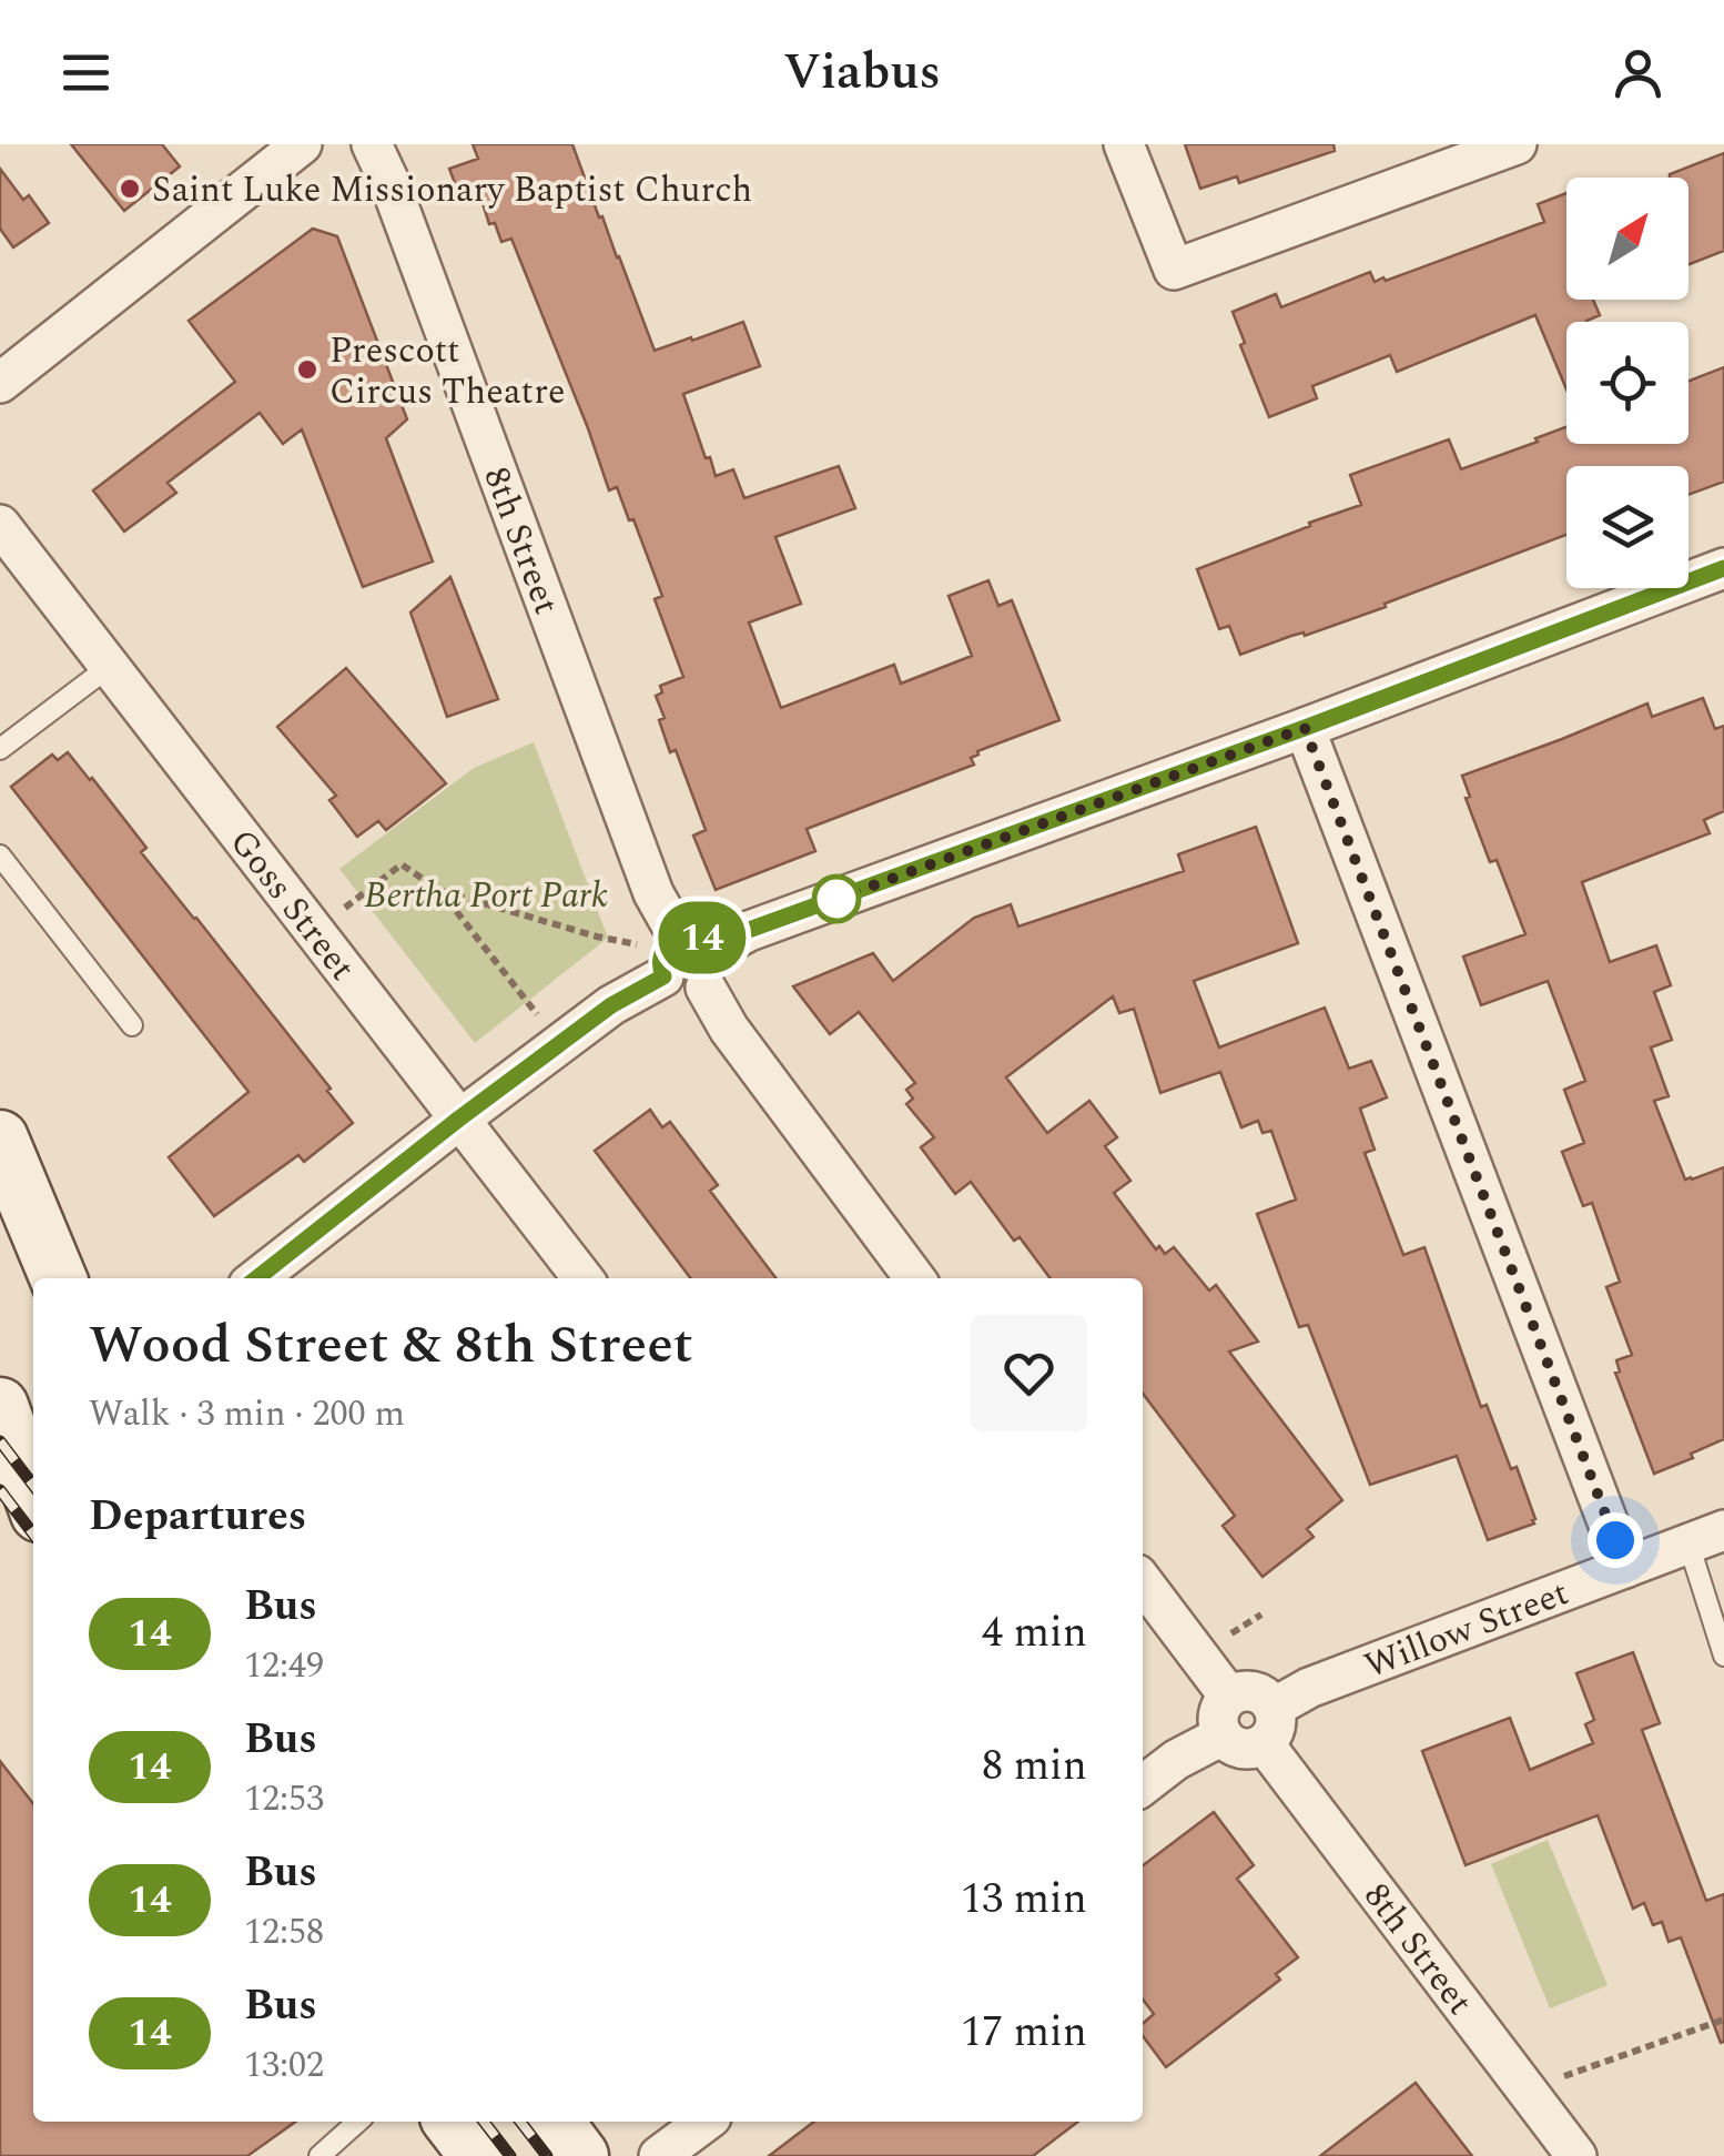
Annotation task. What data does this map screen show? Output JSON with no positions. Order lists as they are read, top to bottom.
{
  "streets": {
    "street": ["8th Street", "Goss Street", "Willow Street"]
  },
  "crossings": [
    ["8th Street", "Willow Street"]
  ],
  "parks": ["Bertha Port Park"],
  "places": ["Saint Luke Missionary Baptist Church", "Prescott Circus Theatre"],
  "lines": ["bus line 14"],
  "north": "top right",
  "page": {
    "header": "Viabus",
    "on_map": "14",
    "heading": [
      ["Wood Street & 8th Street", "Walk · 3 min · 200 m"],
      "Departures"
    ],
    "list": [
      {
        "mark": "14",
        "name": "Bus",
        "note": "12:49",
        "value": "4 min"
      },
      {
        "mark": "14",
        "name": "Bus",
        "note": "12:53",
        "value": "8 min"
      },
      {
        "mark": "14",
        "name": "Bus",
        "note": "12:58",
        "value": "13 min"
      },
      {
        "mark": "14",
        "name": "Bus",
        "note": "13:02",
        "value": "17 min"
      }
    ]
  }
}
